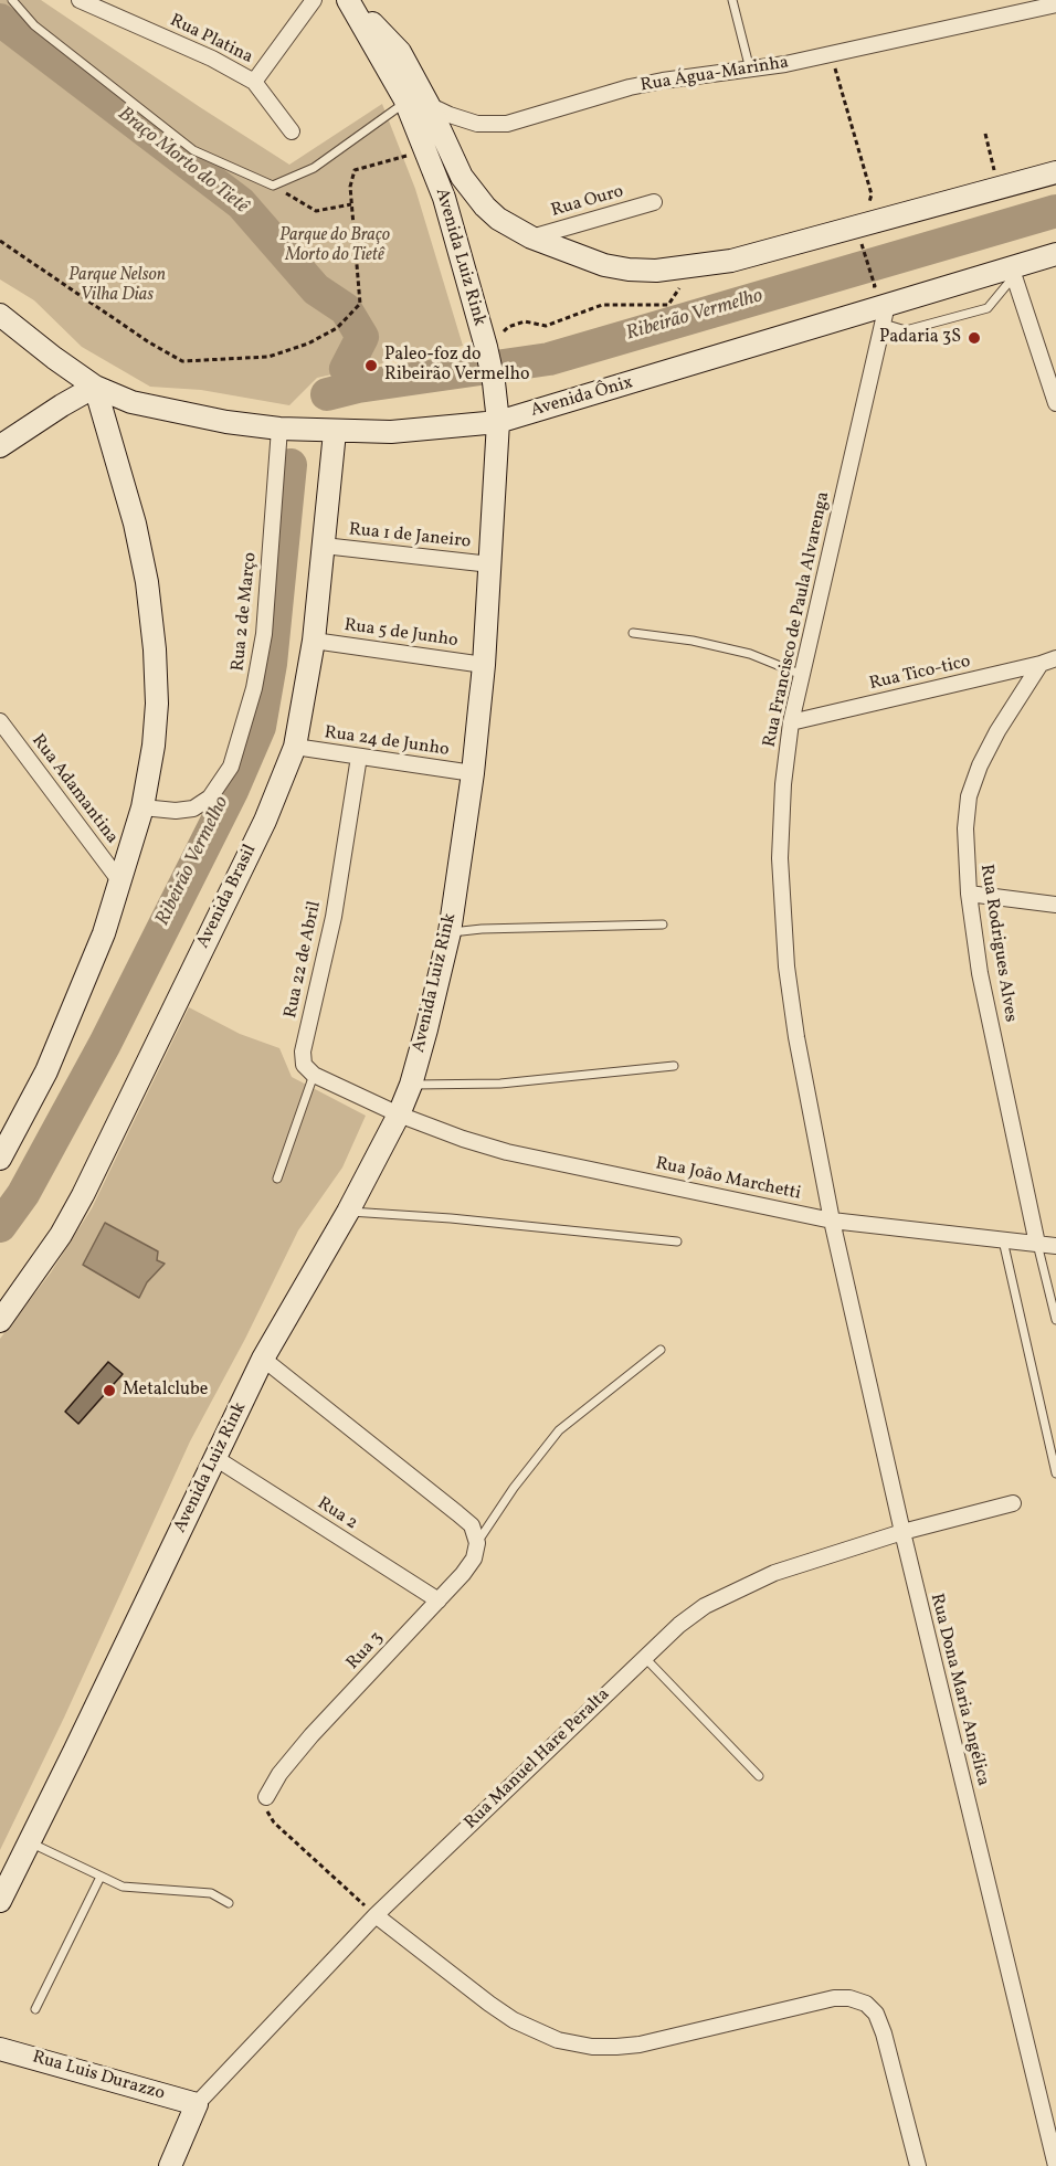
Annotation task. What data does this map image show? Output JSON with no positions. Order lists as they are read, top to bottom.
{
  "streets": {
    "main road": [
      "Avenida Luiz Rink",
      "Avenida Ônix",
      "Avenida Brasil",
      "Rua Manuel Hare Peralta",
      "Rua Luis Durazzo"
    ],
    "street": [
      "Rua Platina",
      "Rua Água-Marinha",
      "Rua Ouro",
      "Rua 1 de Janeiro",
      "Rua 2 de Março",
      "Rua Francisco de Paula Alvarenga",
      "Rua 5 de Junho",
      "Rua Tico-tico",
      "Rua 24 de Junho",
      "Rua Adamantina",
      "Rua Rodrigues Alves",
      "Rua 22 de Abril",
      "Rua João Marchetti",
      "Rua 2",
      "Rua 3",
      "Rua Dona Maria Angélica"
    ]
  },
  "crossings": [
    ["Avenida Luiz Rink", "Avenida Ônix"],
    ["Avenida Luiz Rink", "Rua 1 de Janeiro"],
    ["Avenida Luiz Rink", "Rua 5 de Junho"],
    ["Avenida Luiz Rink", "Rua 24 de Junho"],
    ["Avenida Luiz Rink", "Rua João Marchetti"],
    ["Avenida Luiz Rink", "Rua 2"],
    ["Avenida Ônix", "Rua 2 de Março"],
    ["Avenida Ônix", "Rua Francisco de Paula Alvarenga"],
    ["Avenida Ônix", "Avenida Brasil"],
    ["Rua 1 de Janeiro", "Avenida Brasil"],
    ["Rua Francisco de Paula Alvarenga", "Rua Tico-tico"],
    ["Rua Francisco de Paula Alvarenga", "Rua João Marchetti"],
    ["Rua Francisco de Paula Alvarenga", "Rua Dona Maria Angélica"],
    ["Rua 5 de Junho", "Avenida Brasil"],
    ["Rua Tico-tico", "Rua Rodrigues Alves"],
    ["Rua 24 de Junho", "Avenida Brasil"],
    ["Rua 24 de Junho", "Rua 22 de Abril"],
    ["Rua Rodrigues Alves", "Rua João Marchetti"],
    ["Rua João Marchetti", "Rua Dona Maria Angélica"],
    ["Rua 2", "Rua 3"],
    ["Rua Dona Maria Angélica", "Rua Manuel Hare Peralta"],
    ["Rua Manuel Hare Peralta", "Rua Luis Durazzo"]
  ],
  "water": ["Braço Morto do Tietê", "Ribeirão Vermelho"],
  "parks": ["Parque do Braço Morto do Tietê", "Parque Nelson Vilha Dias"],
  "places": ["Padaria 3S", "Paleo-foz do Ribeirão Vermelho", "Metalclube"]
}
